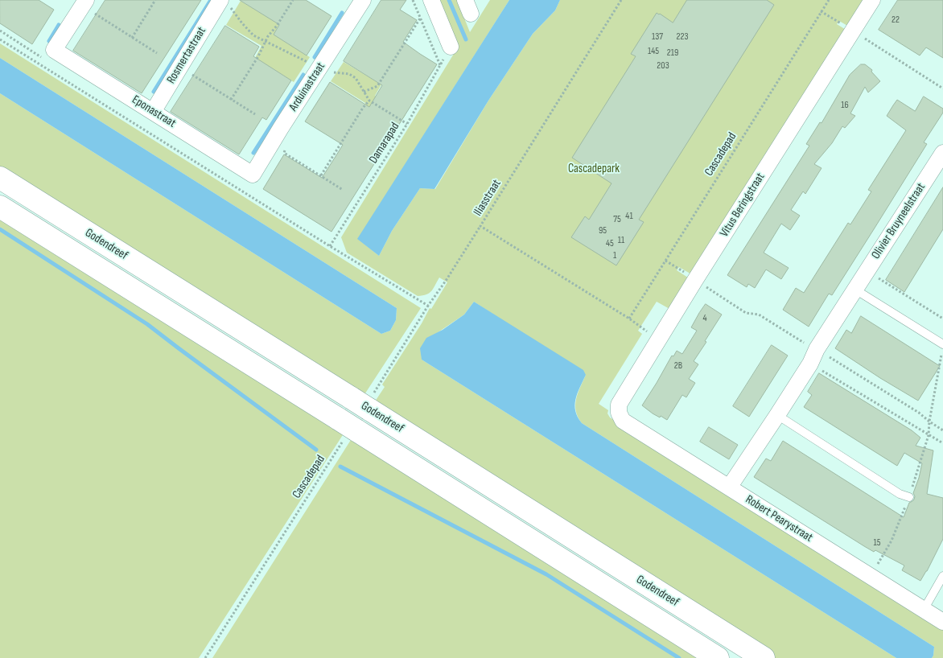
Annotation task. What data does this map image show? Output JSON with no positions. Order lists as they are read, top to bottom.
{
  "streets": {
    "main road": ["Godendreef"],
    "street": [
      "Rosmertastraat",
      "Arduinastraat",
      "Eponastraat",
      "Vitus Beringstraat",
      "Olivier Bruyneelstraat",
      "Robert Pearystraat"
    ],
    "path": ["Damarapad", "Cascadepad", "Iliasstraat"]
  },
  "crossings": [
    ["Rosmertastraat", "Eponastraat"],
    ["Arduinastraat", "Eponastraat"],
    ["Cascadepad", "Iliasstraat"],
    ["Cascadepad", "Godendreef"],
    ["Iliasstraat", "Vitus Beringstraat"],
    ["Vitus Beringstraat", "Robert Pearystraat"],
    ["Olivier Bruyneelstraat", "Robert Pearystraat"]
  ],
  "parks": ["Cascadepark"],
  "house_numbers": [
    "22",
    "137",
    "223",
    "145",
    "219",
    "203",
    "16",
    "41",
    "75",
    "95",
    "11",
    "45",
    "1",
    "4",
    "2B",
    "15"
  ]
}
